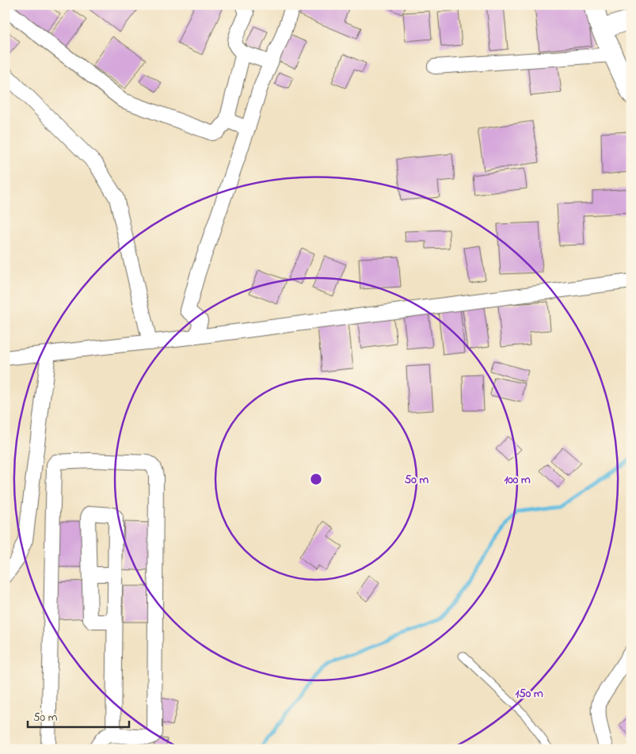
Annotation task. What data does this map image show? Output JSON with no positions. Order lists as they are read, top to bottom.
{
  "scale_bar": "50 m",
  "rings": ["50 m", "100 m", "150 m"]
}
